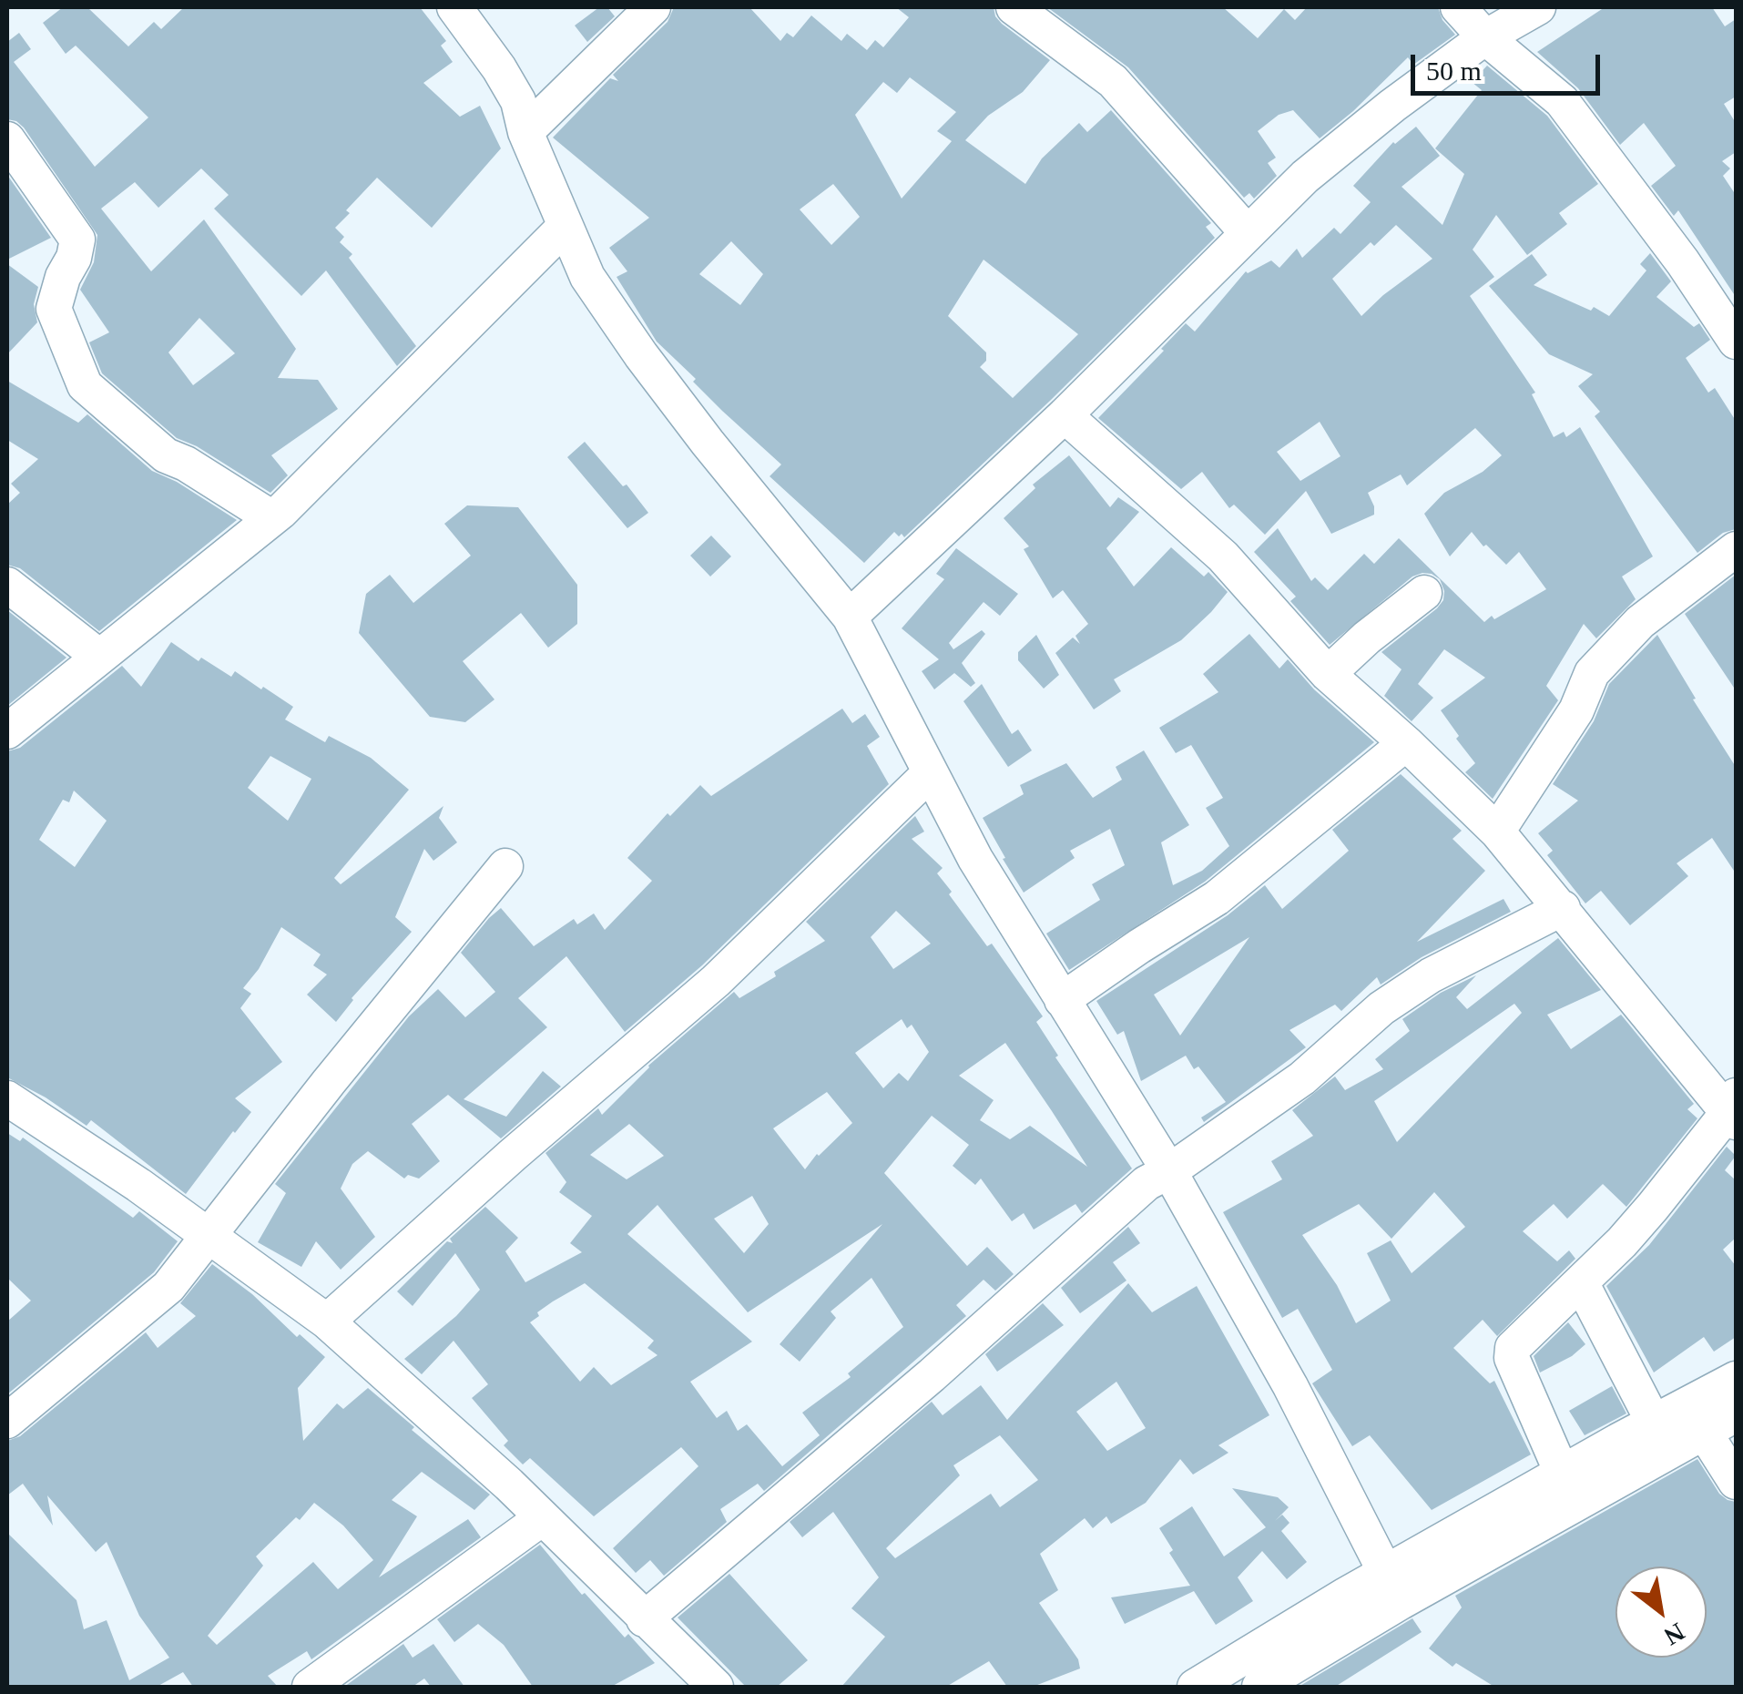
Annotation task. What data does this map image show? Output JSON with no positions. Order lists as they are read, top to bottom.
{
  "scale_bar": "50 m",
  "north": "bottom right"
}
